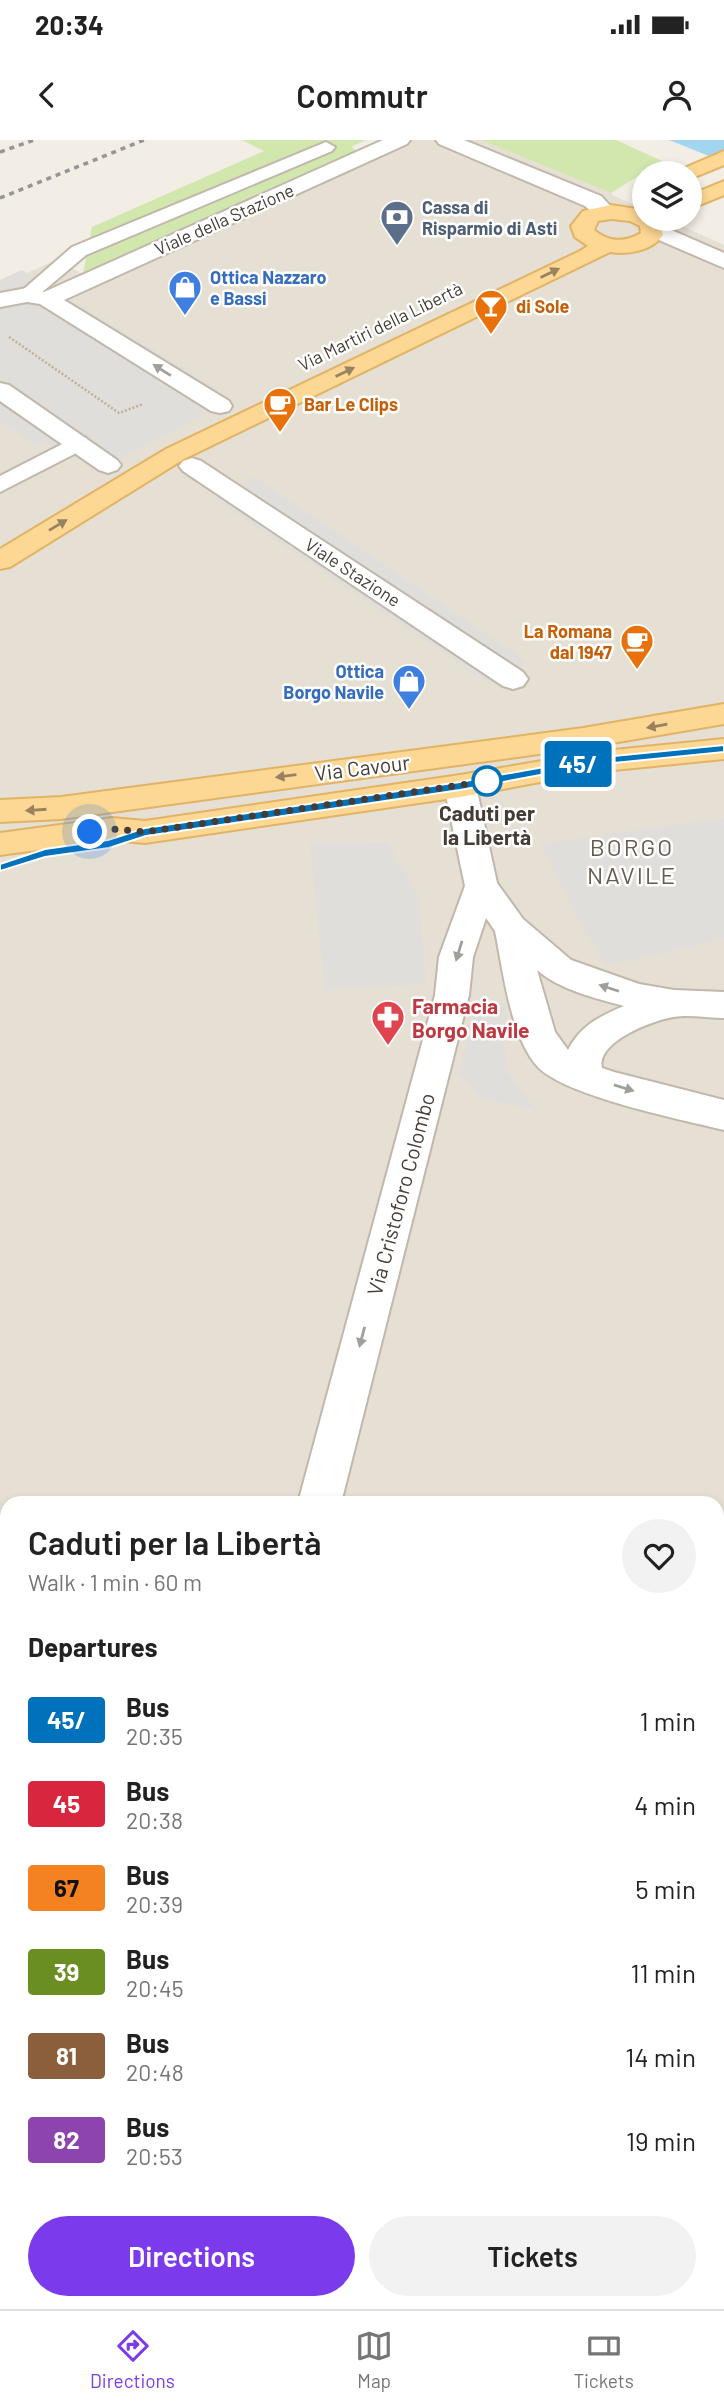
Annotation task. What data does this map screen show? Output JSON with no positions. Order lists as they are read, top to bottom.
{
  "streets": {
    "main road": ["Via Cavour"],
    "street": ["Viale della Stazione", "Viale Stazione", "Via Cristoforo Colombo"]
  },
  "one_way": ["Via Cristoforo Colombo"],
  "districts": ["BORGO NAVILE"],
  "places": {
    "bank": ["Cassa di Risparmio di Asti"],
    "shop": ["Ottica Nazzaro e Bassi", "Ottica Borgo Navile"],
    "bar": ["di Sole"],
    "cafe": ["Bar Le Clips", "La Romana dal 1947"],
    "other": ["Caduti per la Libertà"],
    "pharmacy": ["Farmacia Borgo Navile"]
  },
  "lines": ["bus line 45/"],
  "page": {
    "status": "20:34",
    "header": "Commutr",
    "on_map": "45/",
    "heading": [
      ["Caduti per la Libertà", "Walk · 1 min · 60 m"],
      "Departures"
    ],
    "list": [
      {
        "mark": "45/",
        "name": "Bus",
        "note": "20:35",
        "value": "1 min"
      },
      {
        "mark": "45",
        "name": "Bus",
        "note": "20:38",
        "value": "4 min"
      },
      {
        "mark": "67",
        "name": "Bus",
        "note": "20:39",
        "value": "5 min"
      },
      {
        "mark": "39",
        "name": "Bus",
        "note": "20:45",
        "value": "11 min"
      },
      {
        "mark": "81",
        "name": "Bus",
        "note": "20:48",
        "value": "14 min"
      },
      {
        "mark": "82",
        "name": "Bus",
        "note": "20:53",
        "value": "19 min"
      }
    ],
    "buttons": ["Directions", "Tickets"],
    "tabs": ["Directions", "Map", "Tickets"]
  }
}
